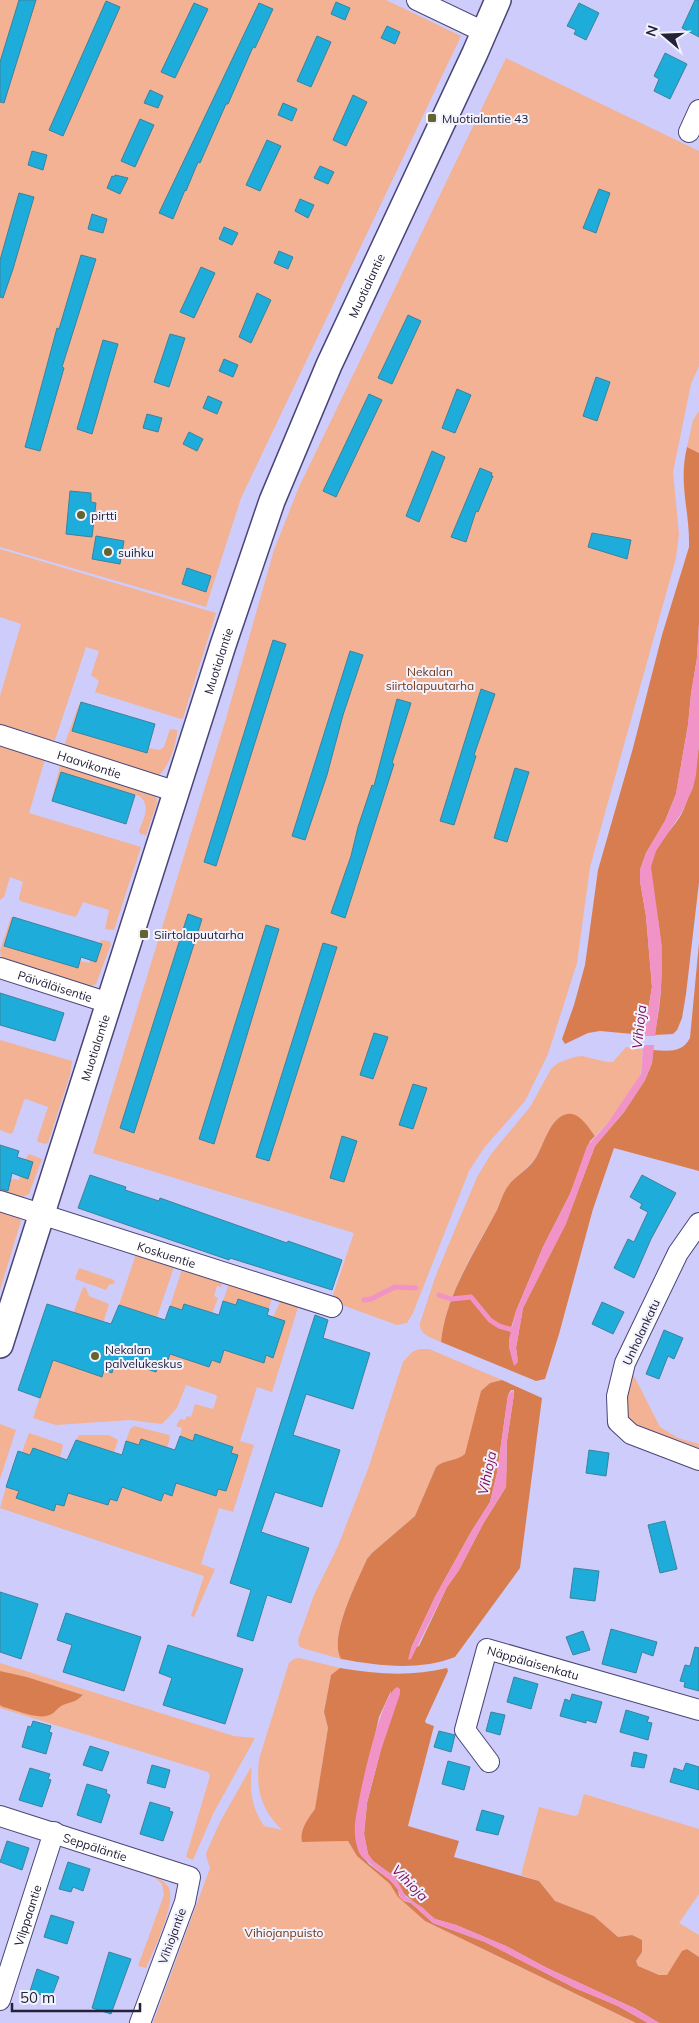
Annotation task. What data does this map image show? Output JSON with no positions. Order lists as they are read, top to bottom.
{
  "streets": {
    "street": [
      "Muotialantie",
      "Haavikontie",
      "Päiväläisentie",
      "Koskuentie",
      "Unholankatu",
      "Näppälaisenkatu",
      "Seppäläntie",
      "Vilppaantie",
      "Vihiojantie"
    ]
  },
  "crossings": [
    ["Muotialantie", "Haavikontie"],
    ["Muotialantie", "Päiväläisentie"],
    ["Muotialantie", "Koskuentie"],
    ["Seppäläntie", "Vilppaantie"],
    ["Seppäläntie", "Vihiojantie"]
  ],
  "water": ["Vihioja"],
  "parks": ["Nekalan siirtolapuutarha", "Vihiojanpuisto"],
  "places": {
    "transit": ["Muotialantie 43", "Siirtolapuutarha"],
    "other": ["pirtti", "suihku", "Nekalan palvelukeskus"]
  },
  "scale_bar": "50 m",
  "north": "left"
}
